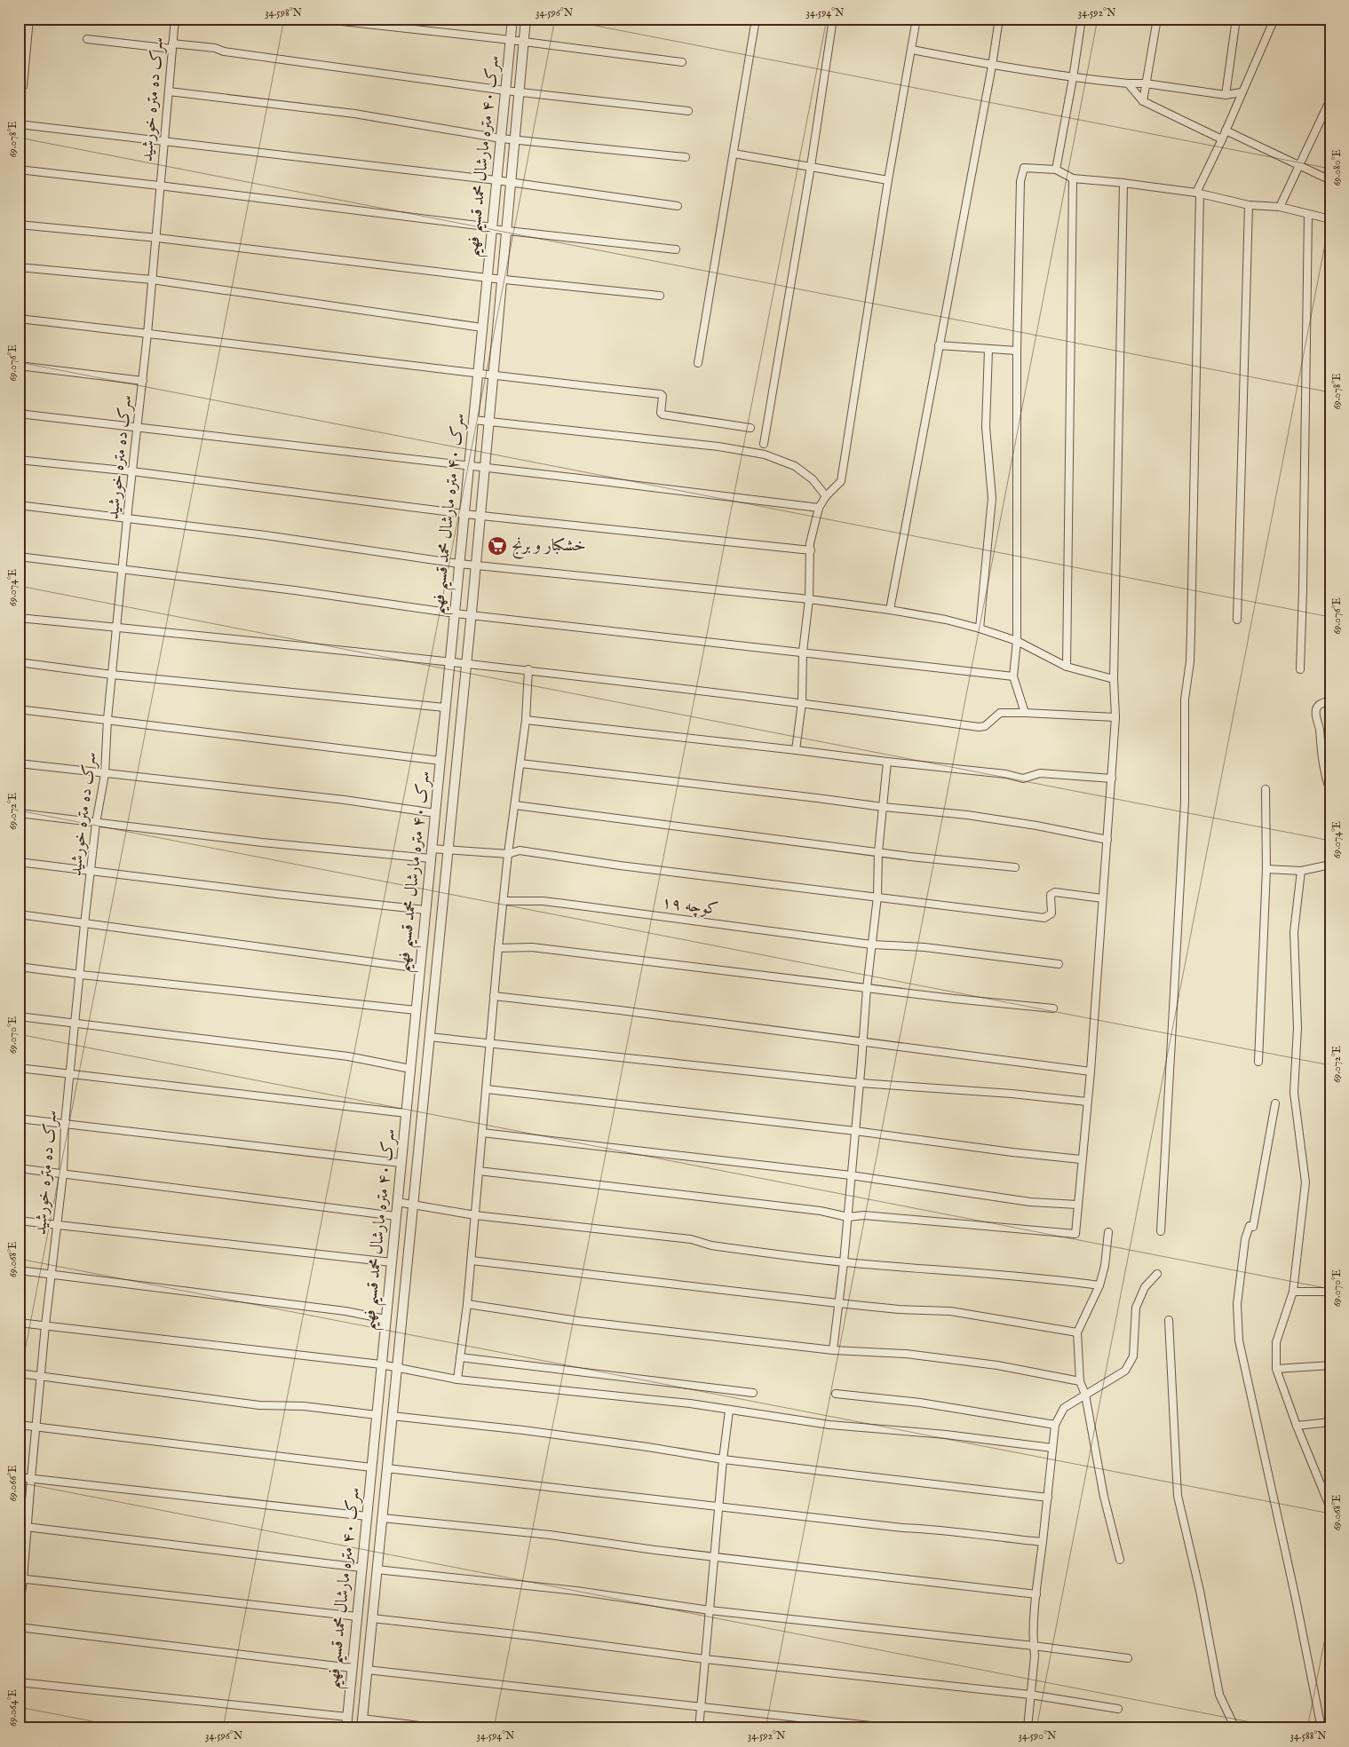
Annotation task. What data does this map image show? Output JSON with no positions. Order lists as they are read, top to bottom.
{
  "streets": {
    "street": ["سرک ده متره خورشید", "سرک ۴۰ متره مارشال محمد قسیم فهیم", "کوچه ۱۹"]
  },
  "places": {
    "supermarket": ["خشکبار و برنج"]
  },
  "coordinates": [
    "34.598°N",
    "34.596°N",
    "34.594°N",
    "34.592°N",
    "69.078°E",
    "69.080°E",
    "69.076°E",
    "69.074°E",
    "69.072°E",
    "69.070°E",
    "69.068°E",
    "69.066°E",
    "69.064°E",
    "34.590°N",
    "34.588°N"
  ]
}
